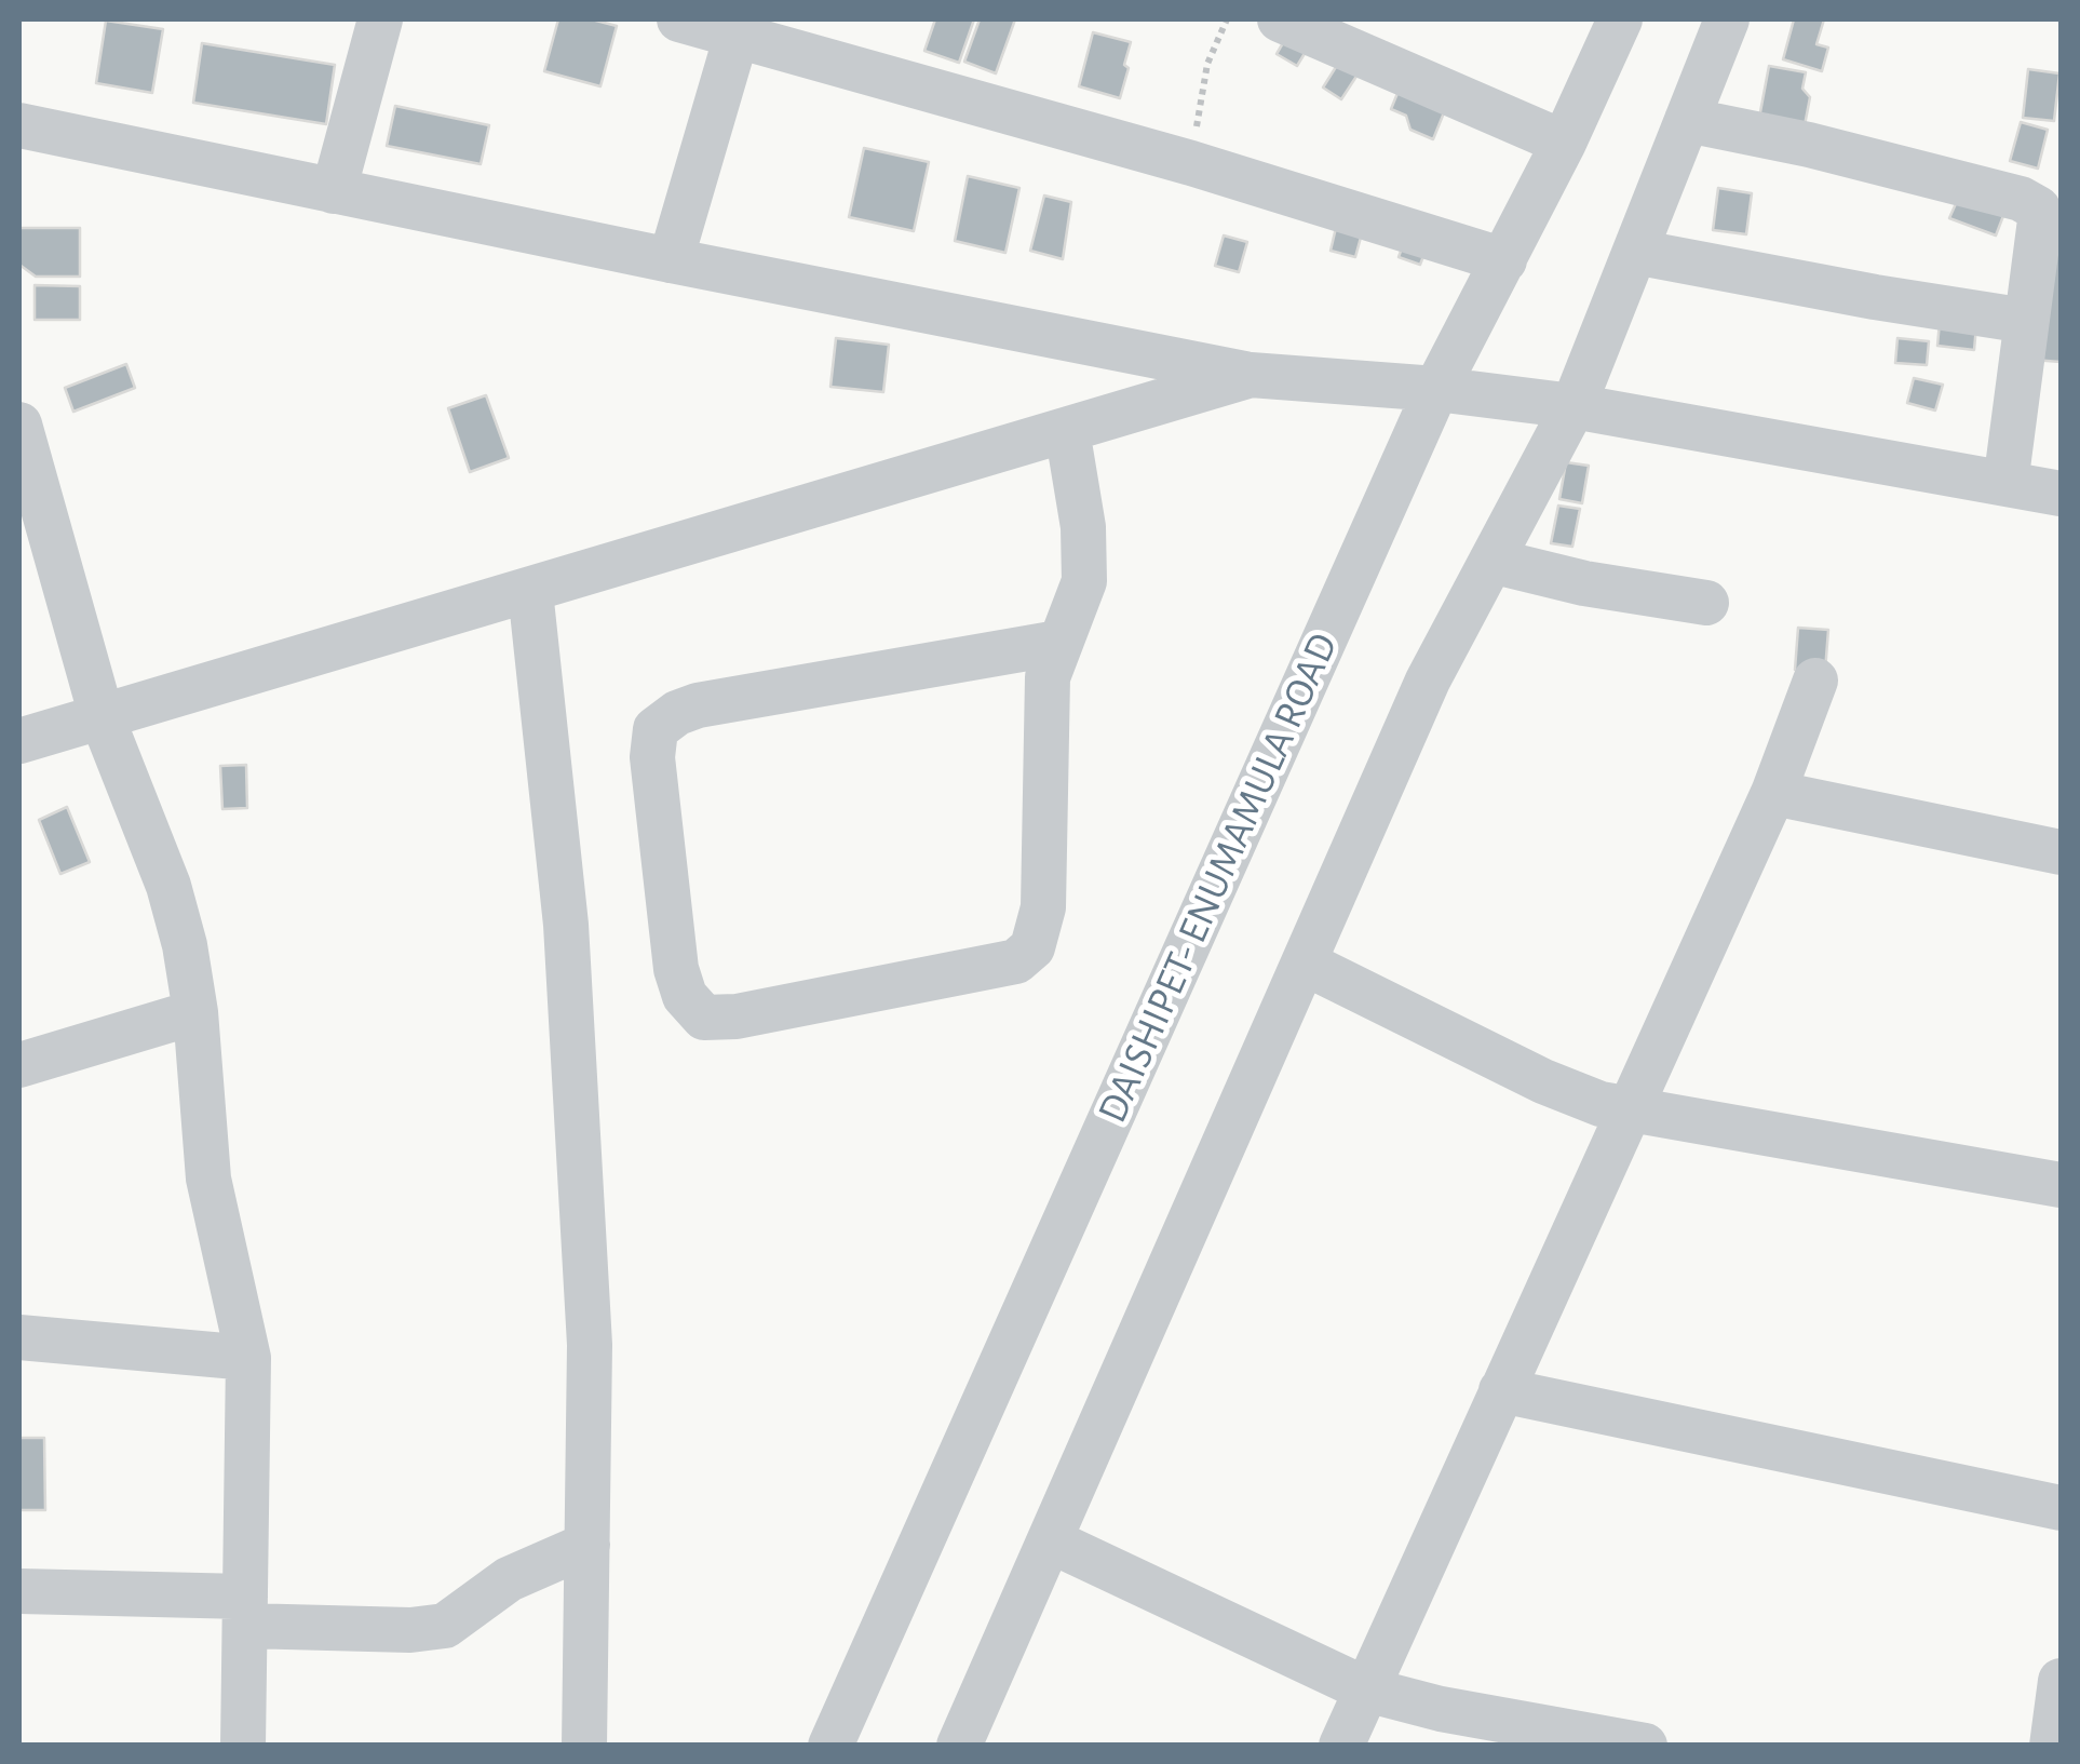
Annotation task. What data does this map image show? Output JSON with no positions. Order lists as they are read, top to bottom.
{
  "streets": {
    "street": ["DAISHIPET- ENUMAMULA ROAD"]
  }
}
